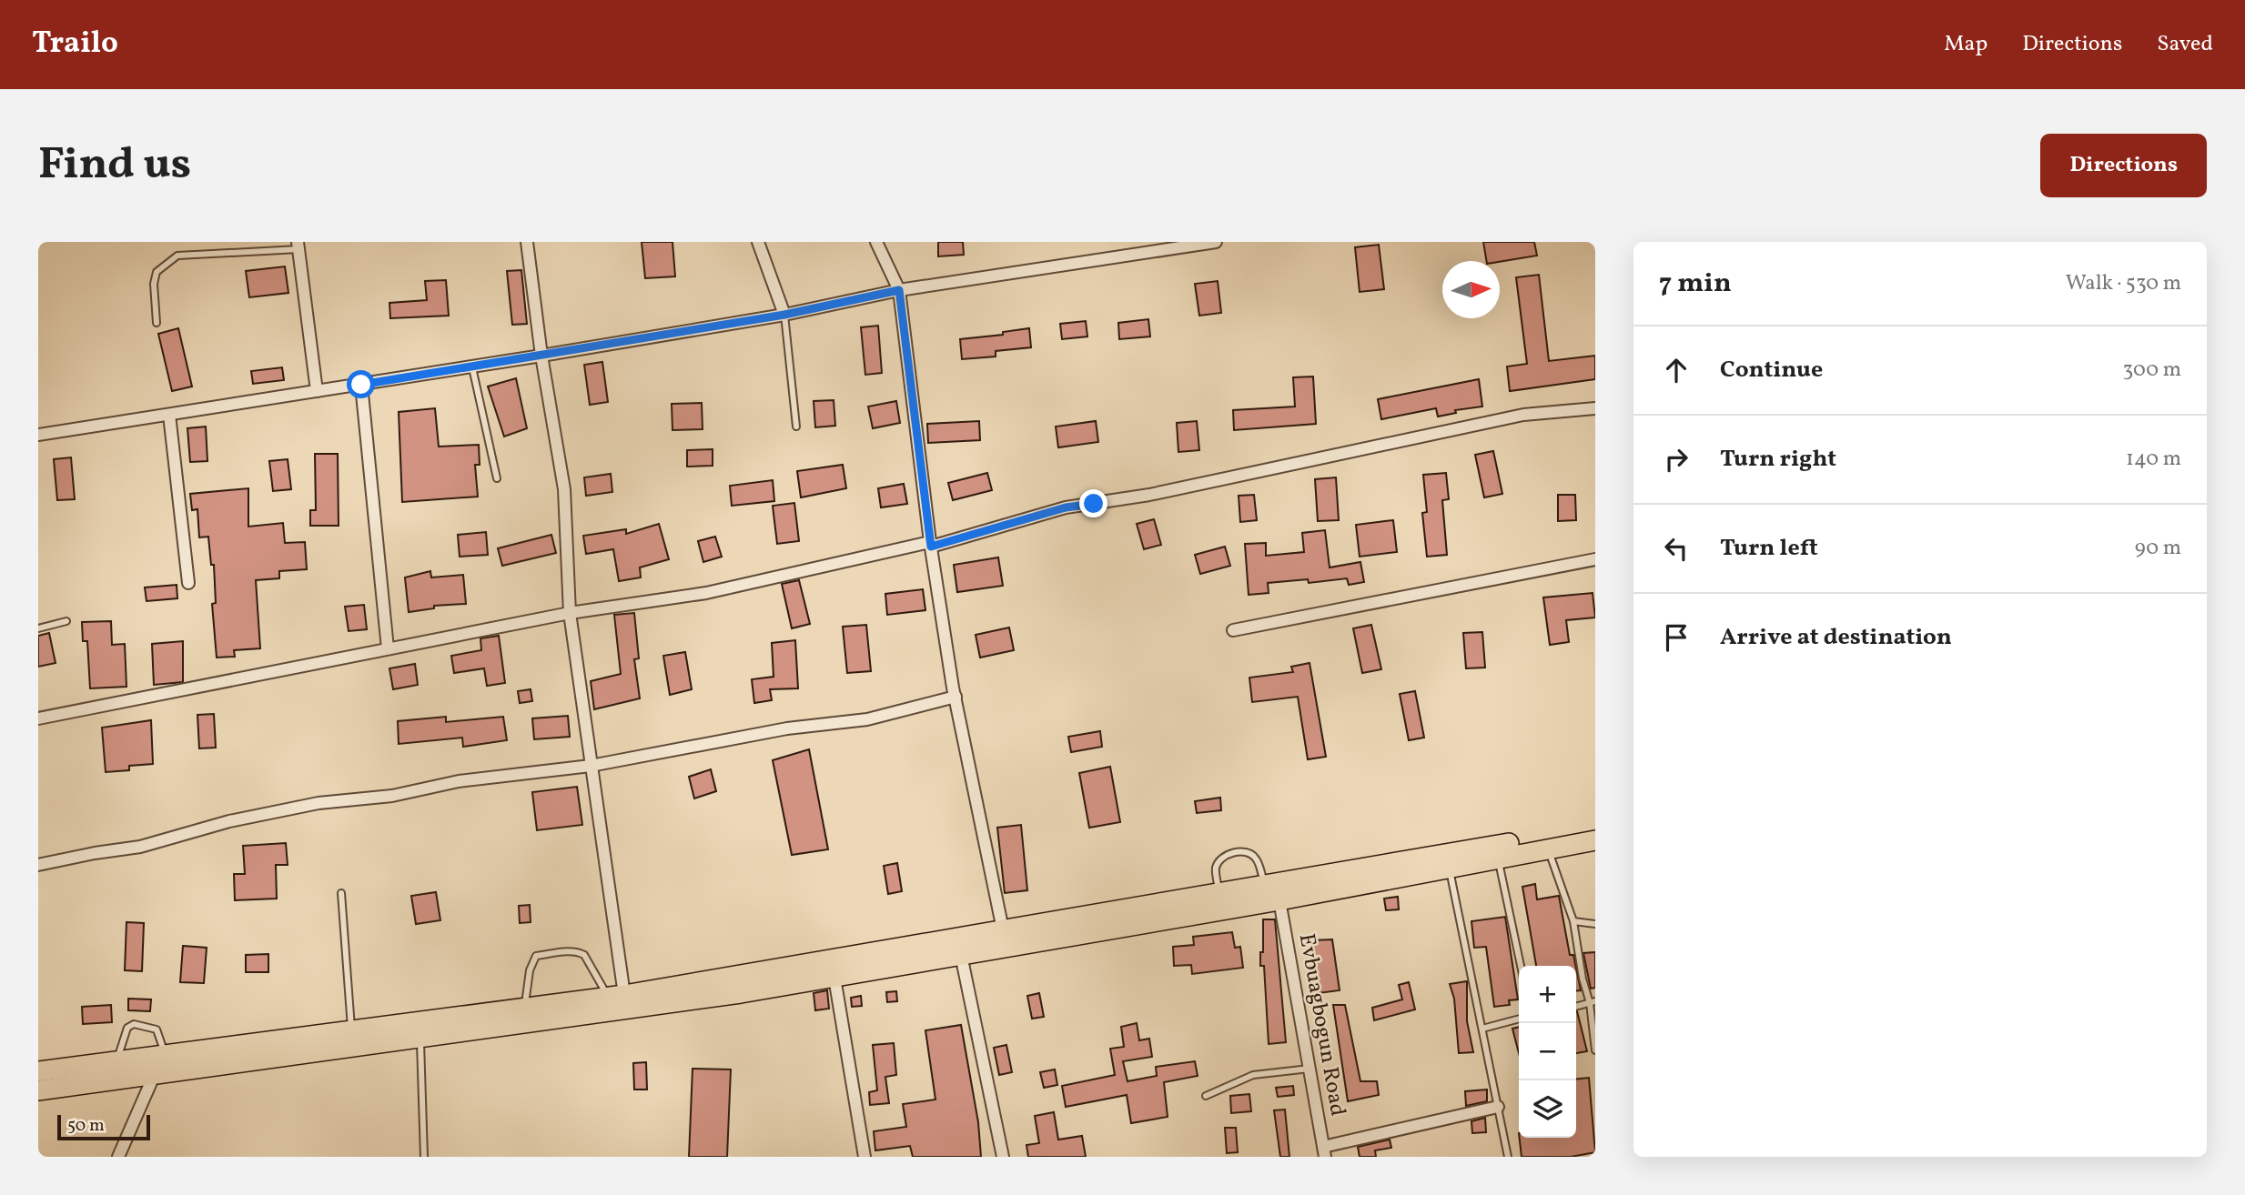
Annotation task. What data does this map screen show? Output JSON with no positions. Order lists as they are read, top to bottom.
{
  "streets": {
    "street": ["Evbuagbogun Road"]
  },
  "scale_bar": "50 m",
  "north": "right",
  "page": {
    "header": "Trailo",
    "nav": ["Map", "Directions", "Saved"],
    "buttons": "Directions",
    "title": "Find us",
    "heading": ["7 min", "Walk · 530 m"],
    "list": [
      ["Continue", "300 m"],
      ["Turn right", "140 m"],
      ["Turn left", "90 m"],
      "Arrive at destination"
    ],
    "map_buttons": ["+", "−"],
    "scale": "50 m"
  }
}
